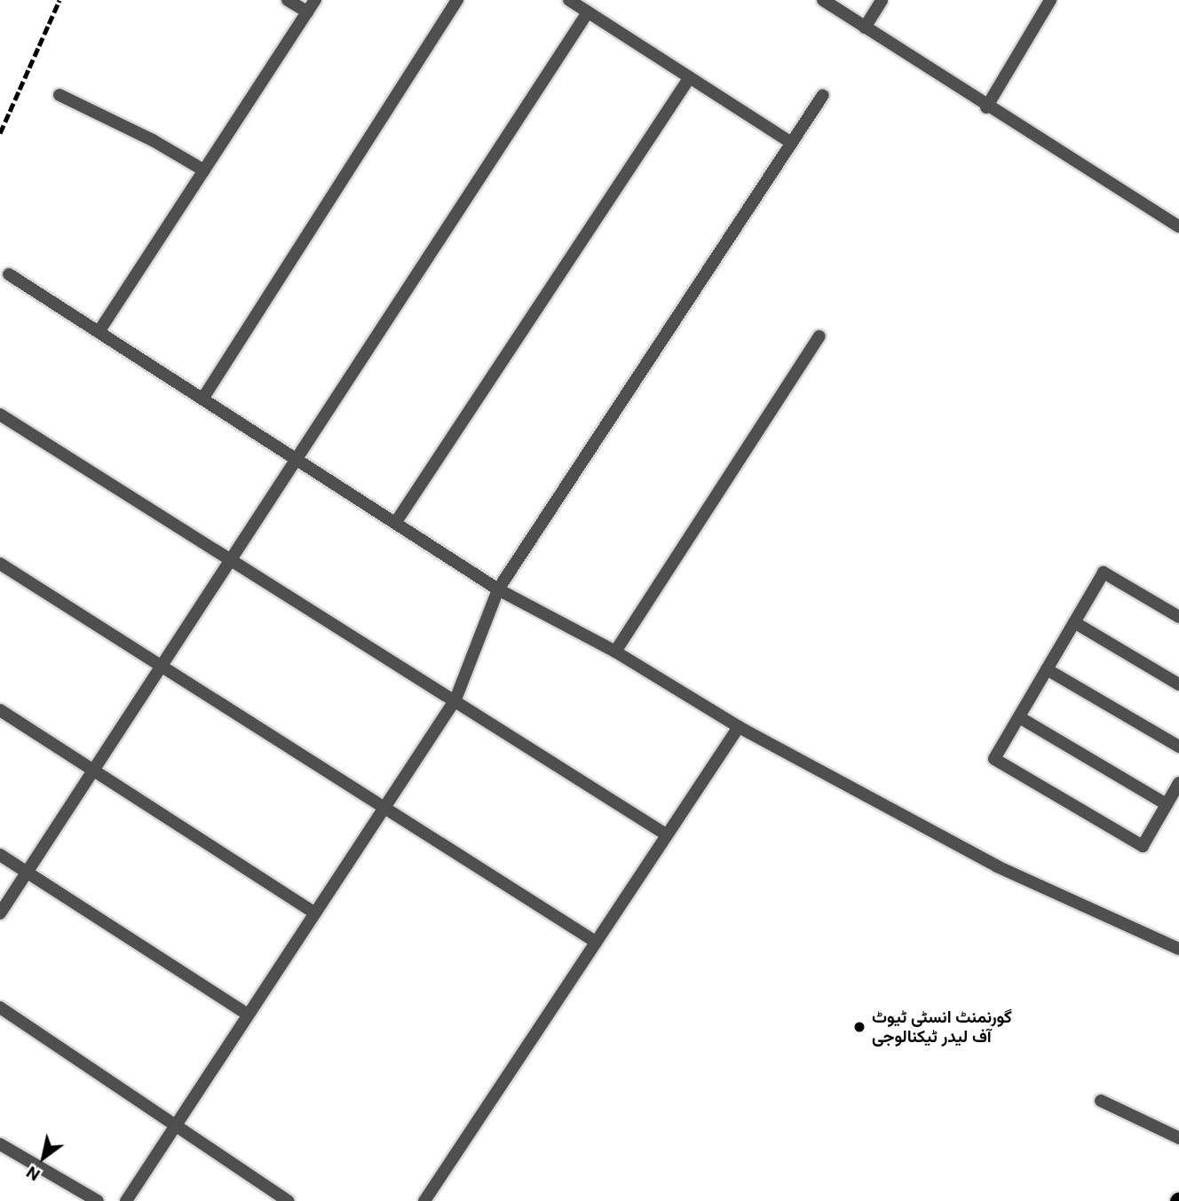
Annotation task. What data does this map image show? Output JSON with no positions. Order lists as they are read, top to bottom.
{
  "places": ["گورنمنٹ انسٹی ٹیوٹ آف لیدر ٹیکنالوجی"],
  "north": "bottom left"
}
